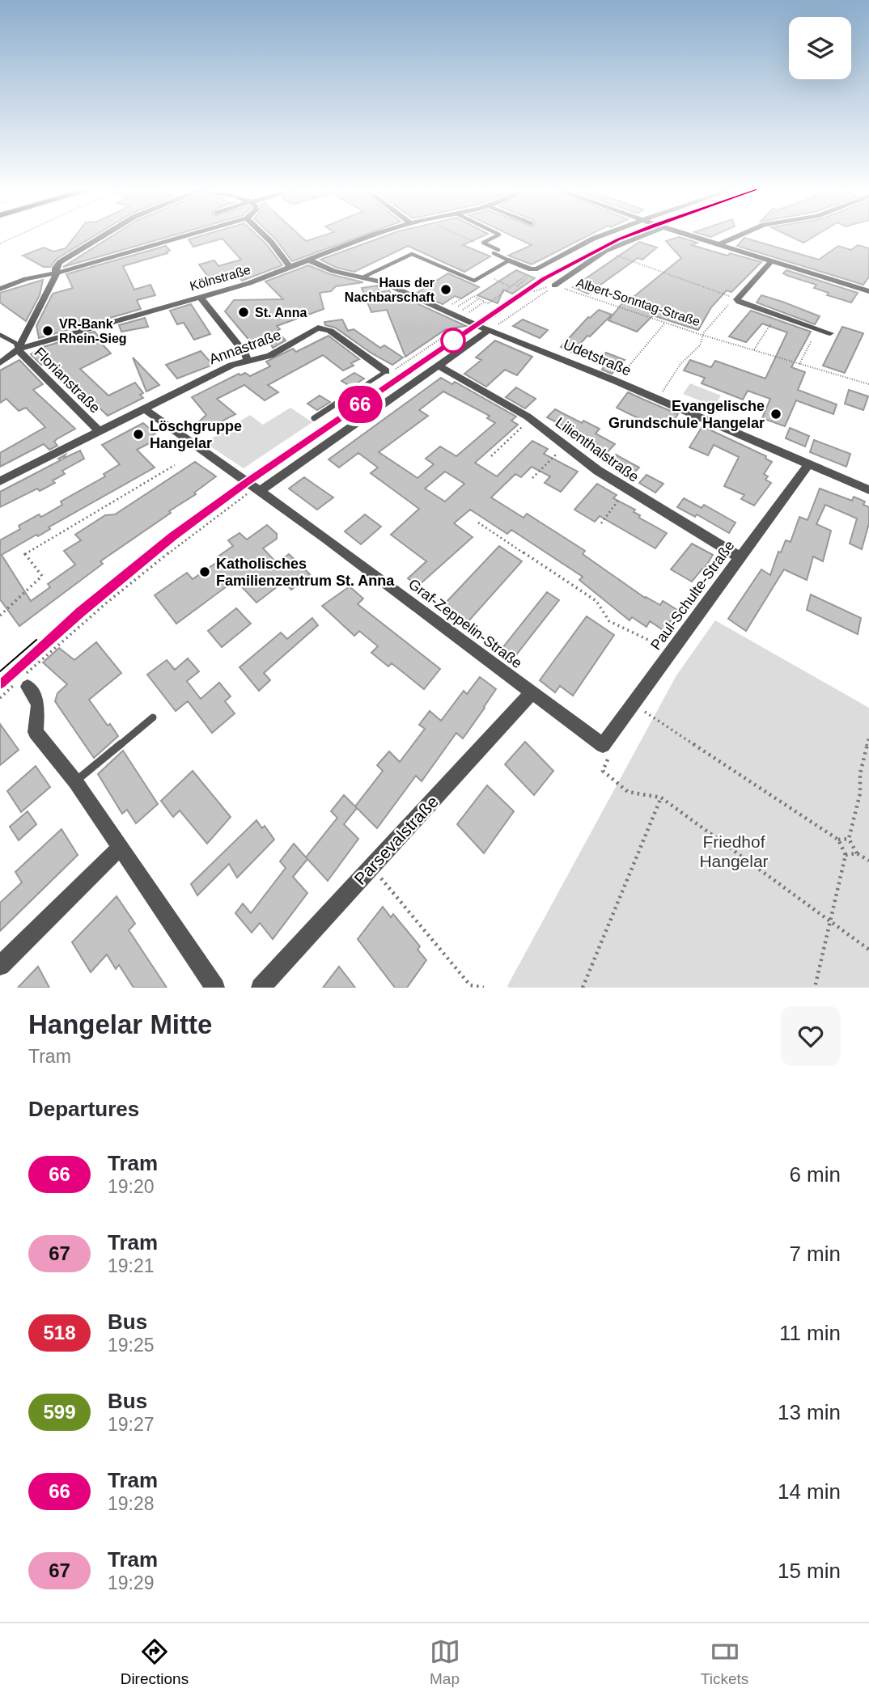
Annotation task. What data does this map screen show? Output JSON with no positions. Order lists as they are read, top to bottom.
{
  "streets": {
    "street": [
      "Kölnstraße",
      "Albert-Sonntag-Straße",
      "Annastraße",
      "Udetstraße",
      "Florianstraße",
      "Lilienthalstraße",
      "Paul-Schulte-Straße",
      "Graf-Zeppelin-Straße",
      "Parsevalstraße"
    ]
  },
  "crossings": [
    ["Kölnstraße", "Udetstraße"],
    ["Kölnstraße", "Florianstraße"],
    ["Annastraße", "Florianstraße"],
    ["Annastraße", "Graf-Zeppelin-Straße"],
    ["Udetstraße", "Paul-Schulte-Straße"],
    ["Lilienthalstraße", "Paul-Schulte-Straße"],
    ["Paul-Schulte-Straße", "Graf-Zeppelin-Straße"],
    ["Graf-Zeppelin-Straße", "Parsevalstraße"]
  ],
  "parks": ["Friedhof Hangelar"],
  "places": [
    "Haus der Nachbarschaft",
    "St. Anna",
    "VR-Bank Rhein-Sieg",
    "Evangelische Grundschule Hangelar",
    "Löschgruppe Hangelar",
    "Katholisches Familienzentrum St. Anna"
  ],
  "lines": ["tram line 66"],
  "page": {
    "on_map": "66",
    "heading": [
      ["Hangelar Mitte", "Tram"],
      "Departures"
    ],
    "list": [
      {
        "mark": "66",
        "name": "Tram",
        "note": "19:20",
        "value": "6 min"
      },
      {
        "mark": "67",
        "name": "Tram",
        "note": "19:21",
        "value": "7 min"
      },
      {
        "mark": "518",
        "name": "Bus",
        "note": "19:25",
        "value": "11 min"
      },
      {
        "mark": "599",
        "name": "Bus",
        "note": "19:27",
        "value": "13 min"
      },
      {
        "mark": "66",
        "name": "Tram",
        "note": "19:28",
        "value": "14 min"
      },
      {
        "mark": "67",
        "name": "Tram",
        "note": "19:29",
        "value": "15 min"
      }
    ],
    "tabs": ["Directions", "Map", "Tickets"]
  }
}
